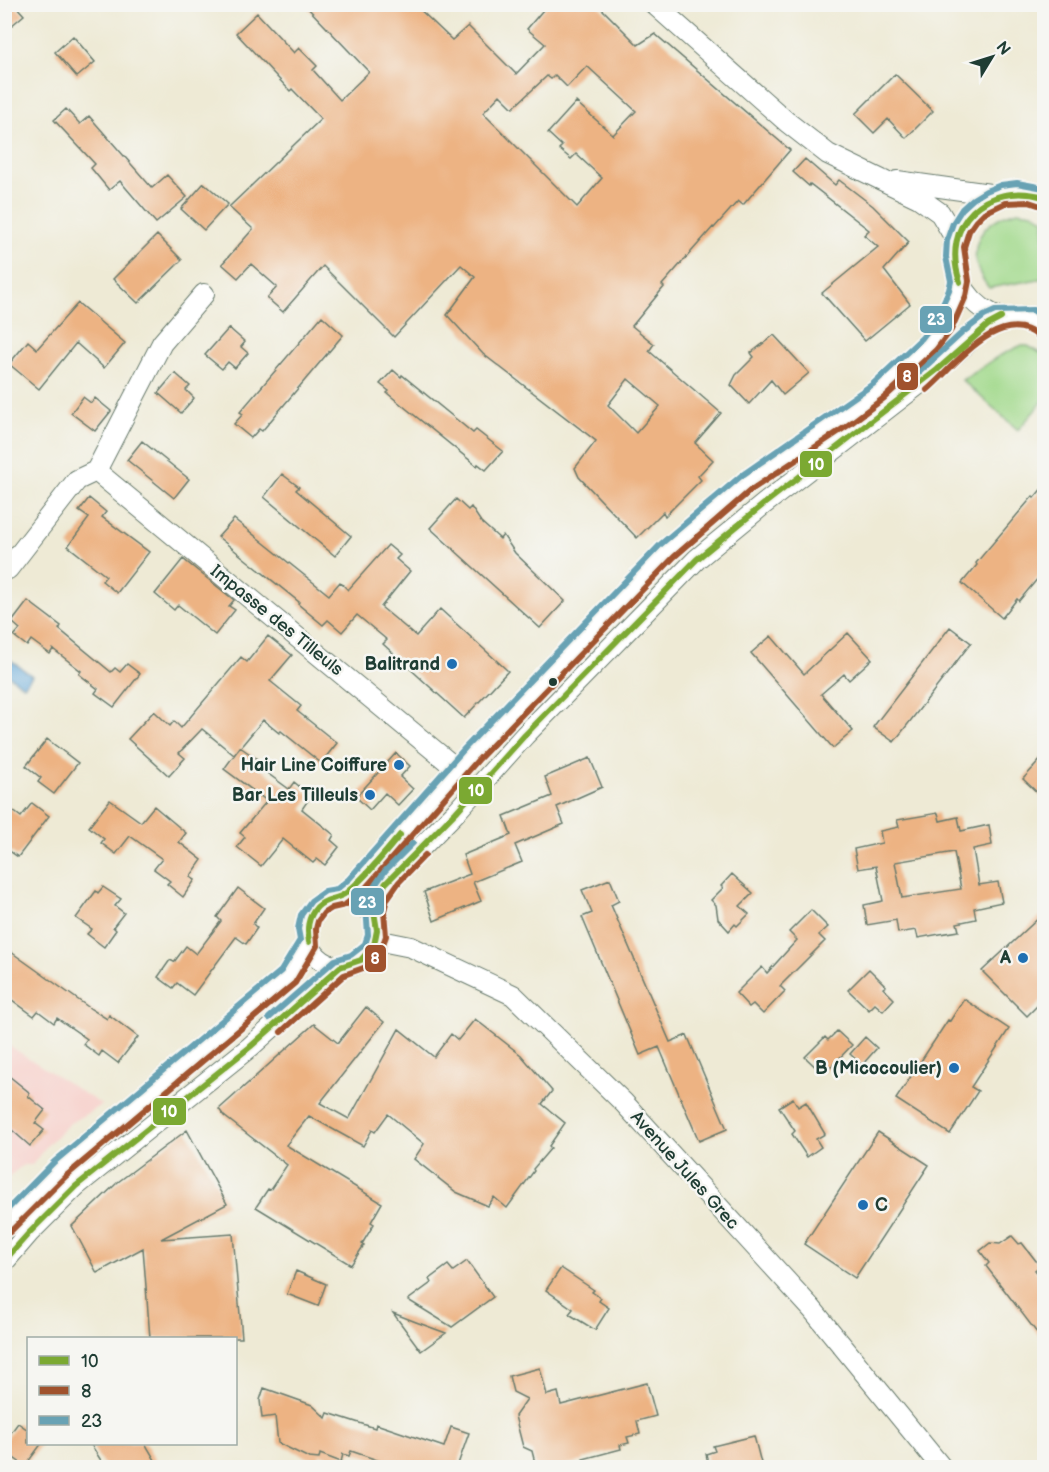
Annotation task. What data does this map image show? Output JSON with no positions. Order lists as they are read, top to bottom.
{
  "streets": {
    "street": ["Impasse des Tilleuls", "Avenue Jules Grec"]
  },
  "places": [
    "Balitrand",
    "Hair Line Coiffure",
    "Bar Les Tilleuls",
    "A",
    "B (Micocoulier)",
    "C"
  ],
  "lines": ["transit line 23", "transit line 10", "transit line 8"],
  "legend": ["10", "8", "23"],
  "north": "top right"
}
